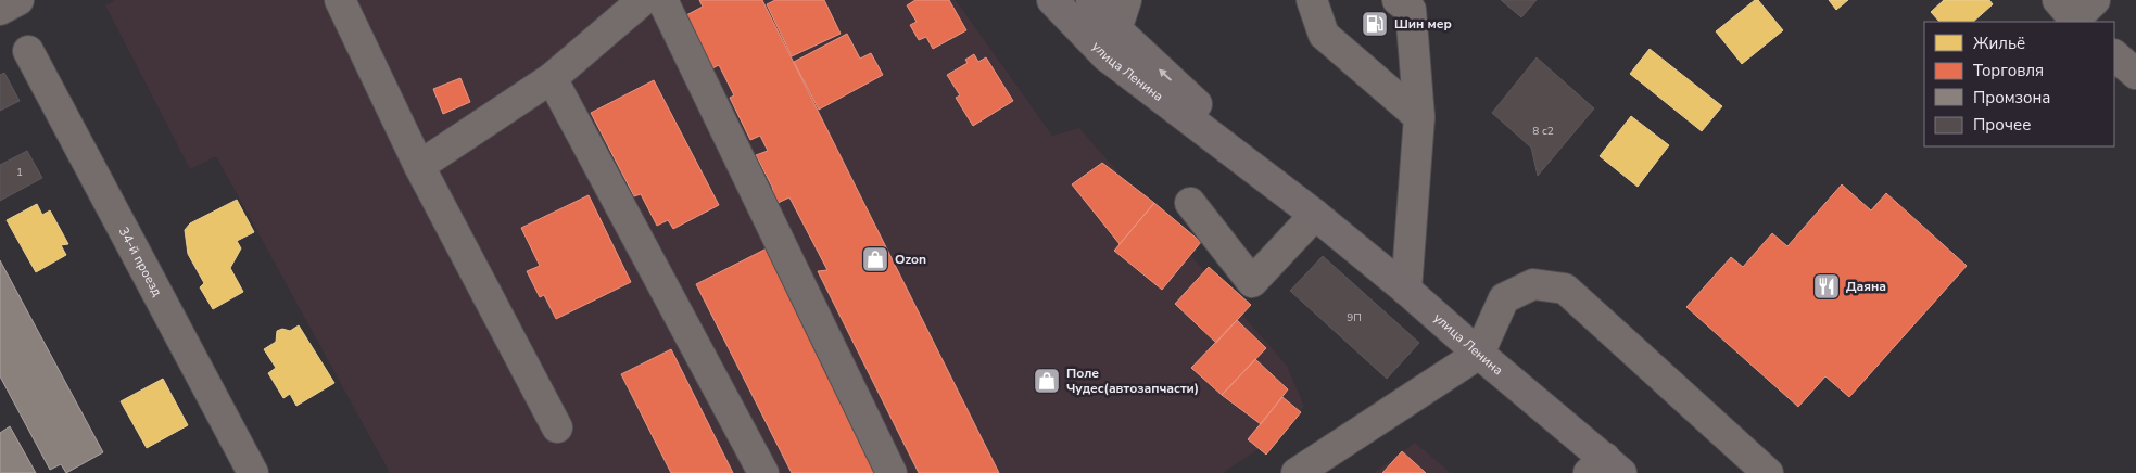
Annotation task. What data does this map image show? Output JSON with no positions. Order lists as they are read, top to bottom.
{
  "streets": {
    "main road": ["улица Ленина"],
    "street": ["34-й проезд"]
  },
  "places": {
    "fuel station": ["Шин мер"],
    "shop": ["Ozon", "Поле Чудес(автозапчасти)"],
    "restaurant": ["Даяна"]
  },
  "house_numbers": ["8 с2", "1", "9П"],
  "legend": [
    "Жильё",
    "Торговля",
    "Промзона",
    "Прочее"
  ]
}
